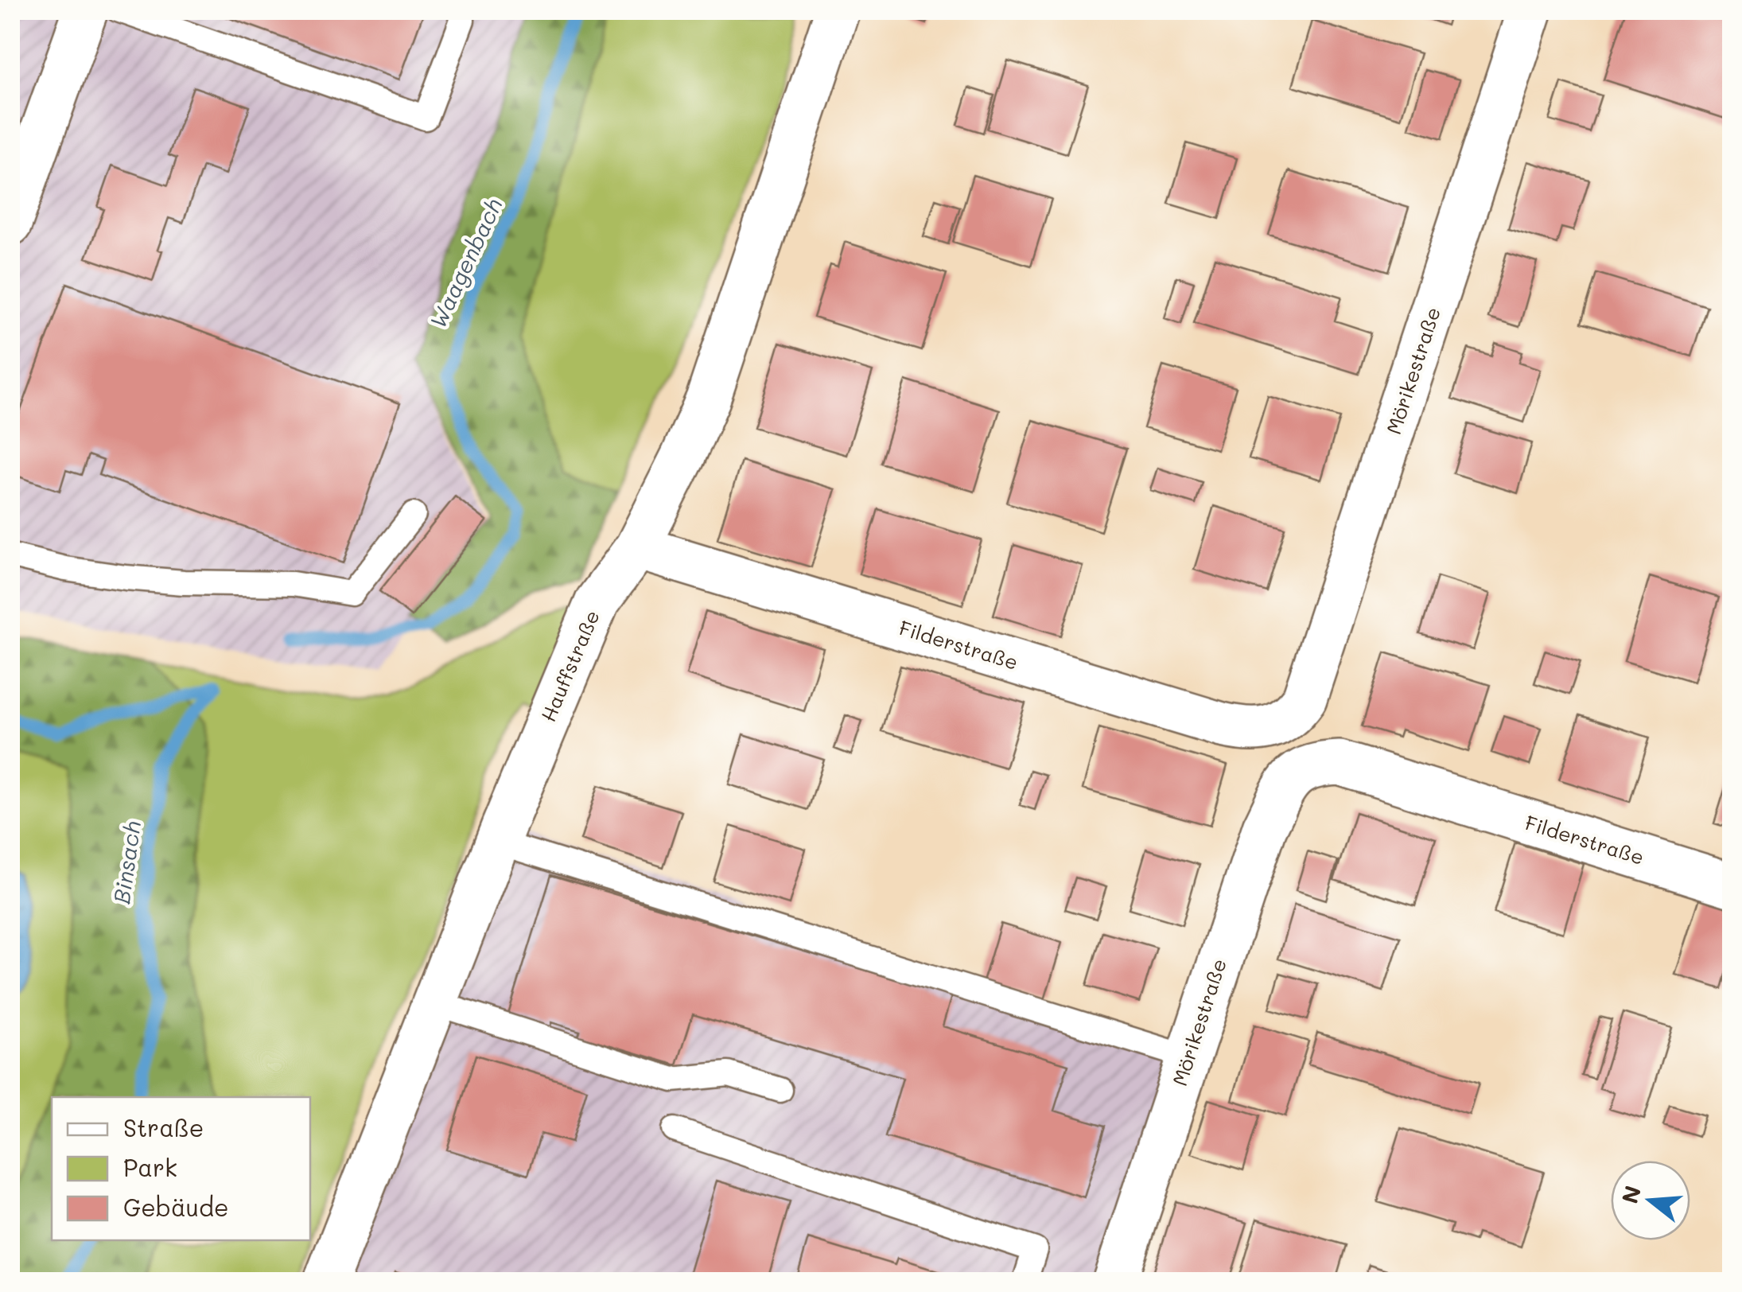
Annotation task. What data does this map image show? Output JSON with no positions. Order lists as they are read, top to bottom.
{
  "streets": {
    "street": ["Mörikestraße", "Filderstraße", "Hauffstraße"]
  },
  "crossings": [
    ["Mörikestraße", "Filderstraße"],
    ["Filderstraße", "Hauffstraße"]
  ],
  "water": ["Waagenbach", "Binsach"],
  "legend": ["Straße", "Park", "Gebäude"],
  "north": "left"
}
